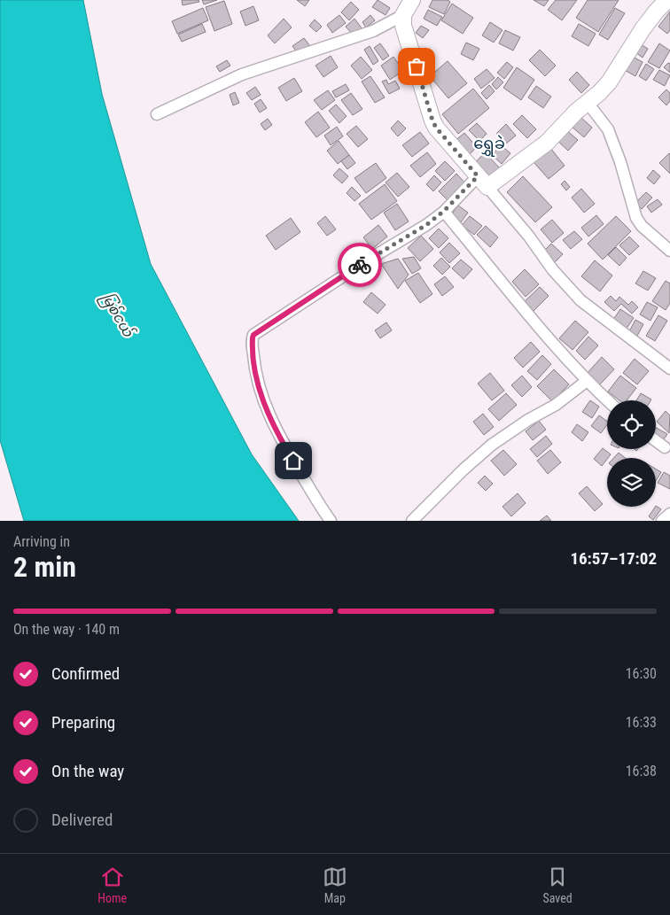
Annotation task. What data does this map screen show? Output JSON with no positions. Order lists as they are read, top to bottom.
{
  "districts": ["ရွှေခဲ"],
  "water": ["မြစ်ငယ်"],
  "page": {
    "heading": ["2 min", "Arriving in", "16:57–17:02"],
    "bar": "On the way · 140 m",
    "list": [
      ["Confirmed", "16:30"],
      ["Preparing", "16:33"],
      ["On the way", "16:38"],
      "Delivered"
    ],
    "tabs": ["Home", "Map", "Saved"]
  }
}
